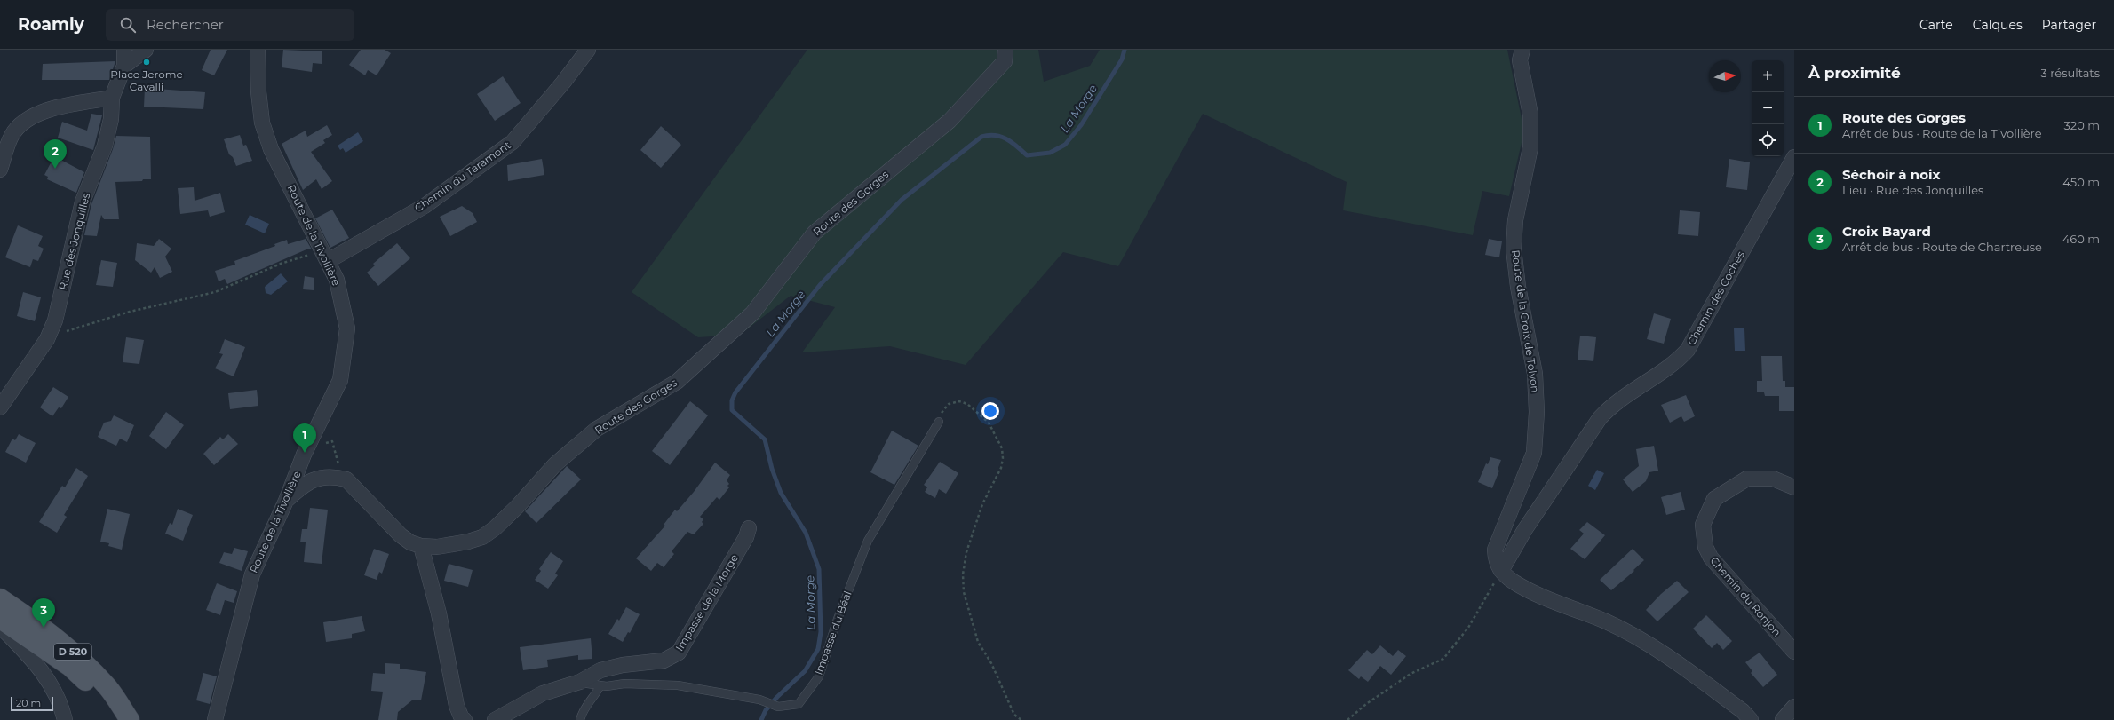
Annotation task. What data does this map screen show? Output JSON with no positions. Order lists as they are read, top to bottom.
{
  "streets": {
    "main road": ["D 520"],
    "street": [
      "Chemin du Taramont",
      "Route des Gorges",
      "Route de la Tivollière",
      "Rue des Jonquilles",
      "Chemin des Coches",
      "Route de la Croix de Tolvon",
      "Chemin du Ronjon",
      "Impasse de la Morge"
    ],
    "lane": ["Impasse du Béal"]
  },
  "crossings": [
    ["Chemin du Taramont", "Route de la Tivollière"],
    ["Chemin des Coches", "Route de la Croix de Tolvon"],
    ["Impasse de la Morge", "Impasse du Béal"]
  ],
  "water": ["La Morge"],
  "places": ["Place Jerome Cavalli"],
  "scale_bar": "20 m",
  "north": "right",
  "page": {
    "header": "Roamly",
    "search": "Rechercher",
    "nav": ["Carte", "Calques", "Partager"],
    "heading": ["À proximité", "3 résultats"],
    "map_buttons": ["+", "−"],
    "list": [
      {
        "mark": "1",
        "name": "Route des Gorges",
        "note": "Arrêt de bus · Route de la Tivollière",
        "value": "320 m"
      },
      {
        "mark": "2",
        "name": "Séchoir à noix",
        "note": "Lieu · Rue des Jonquilles",
        "value": "450 m"
      },
      {
        "mark": "3",
        "name": "Croix Bayard",
        "note": "Arrêt de bus · Route de Chartreuse",
        "value": "460 m"
      }
    ],
    "pins": ["2", "1", "3"],
    "scale": "20 m"
  }
}
